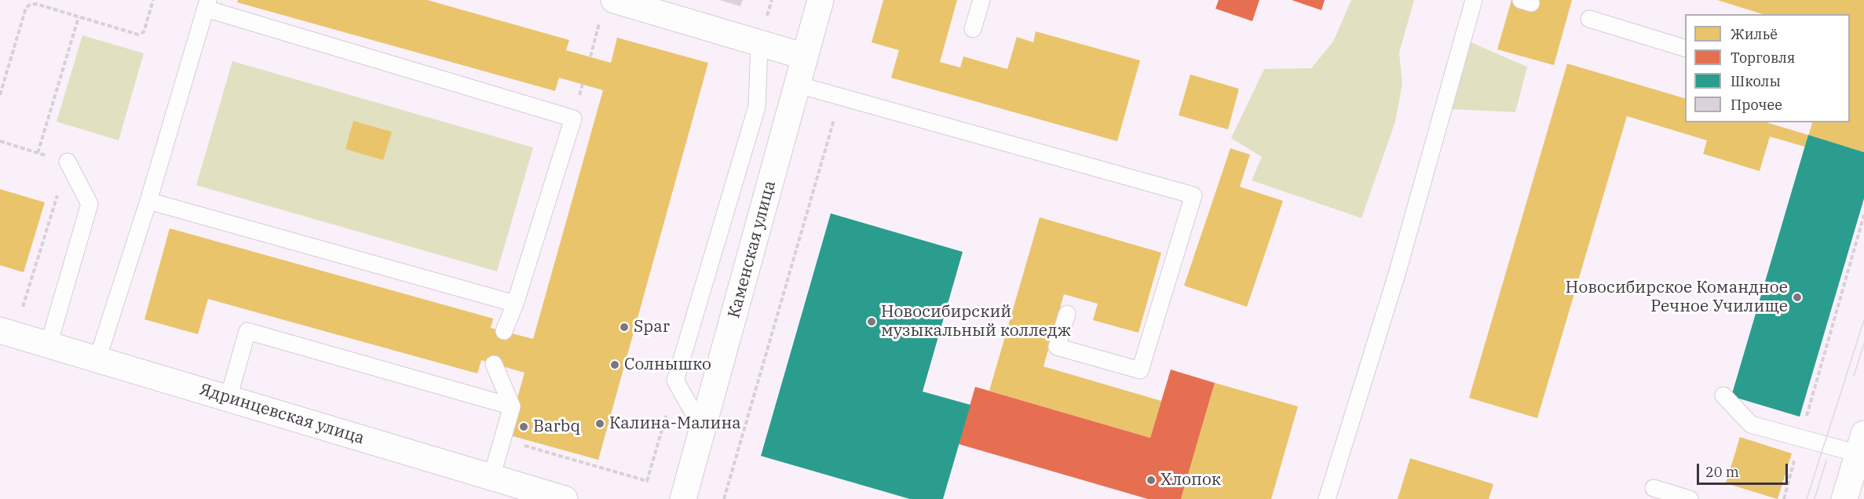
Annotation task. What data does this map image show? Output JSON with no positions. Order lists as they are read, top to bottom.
{
  "streets": {
    "street": ["Каменская улица", "Ядринцевская улица"]
  },
  "places": [
    "Новосибирское Командное Речное Училище",
    "Новосибирский музыкальный колледж",
    "Spar",
    "Солнышко",
    "Калина-Малина",
    "Barbq",
    "Хлопок"
  ],
  "legend": [
    "Жильё",
    "Торговля",
    "Школы",
    "Прочее"
  ],
  "scale_bar": "20 m"
}
